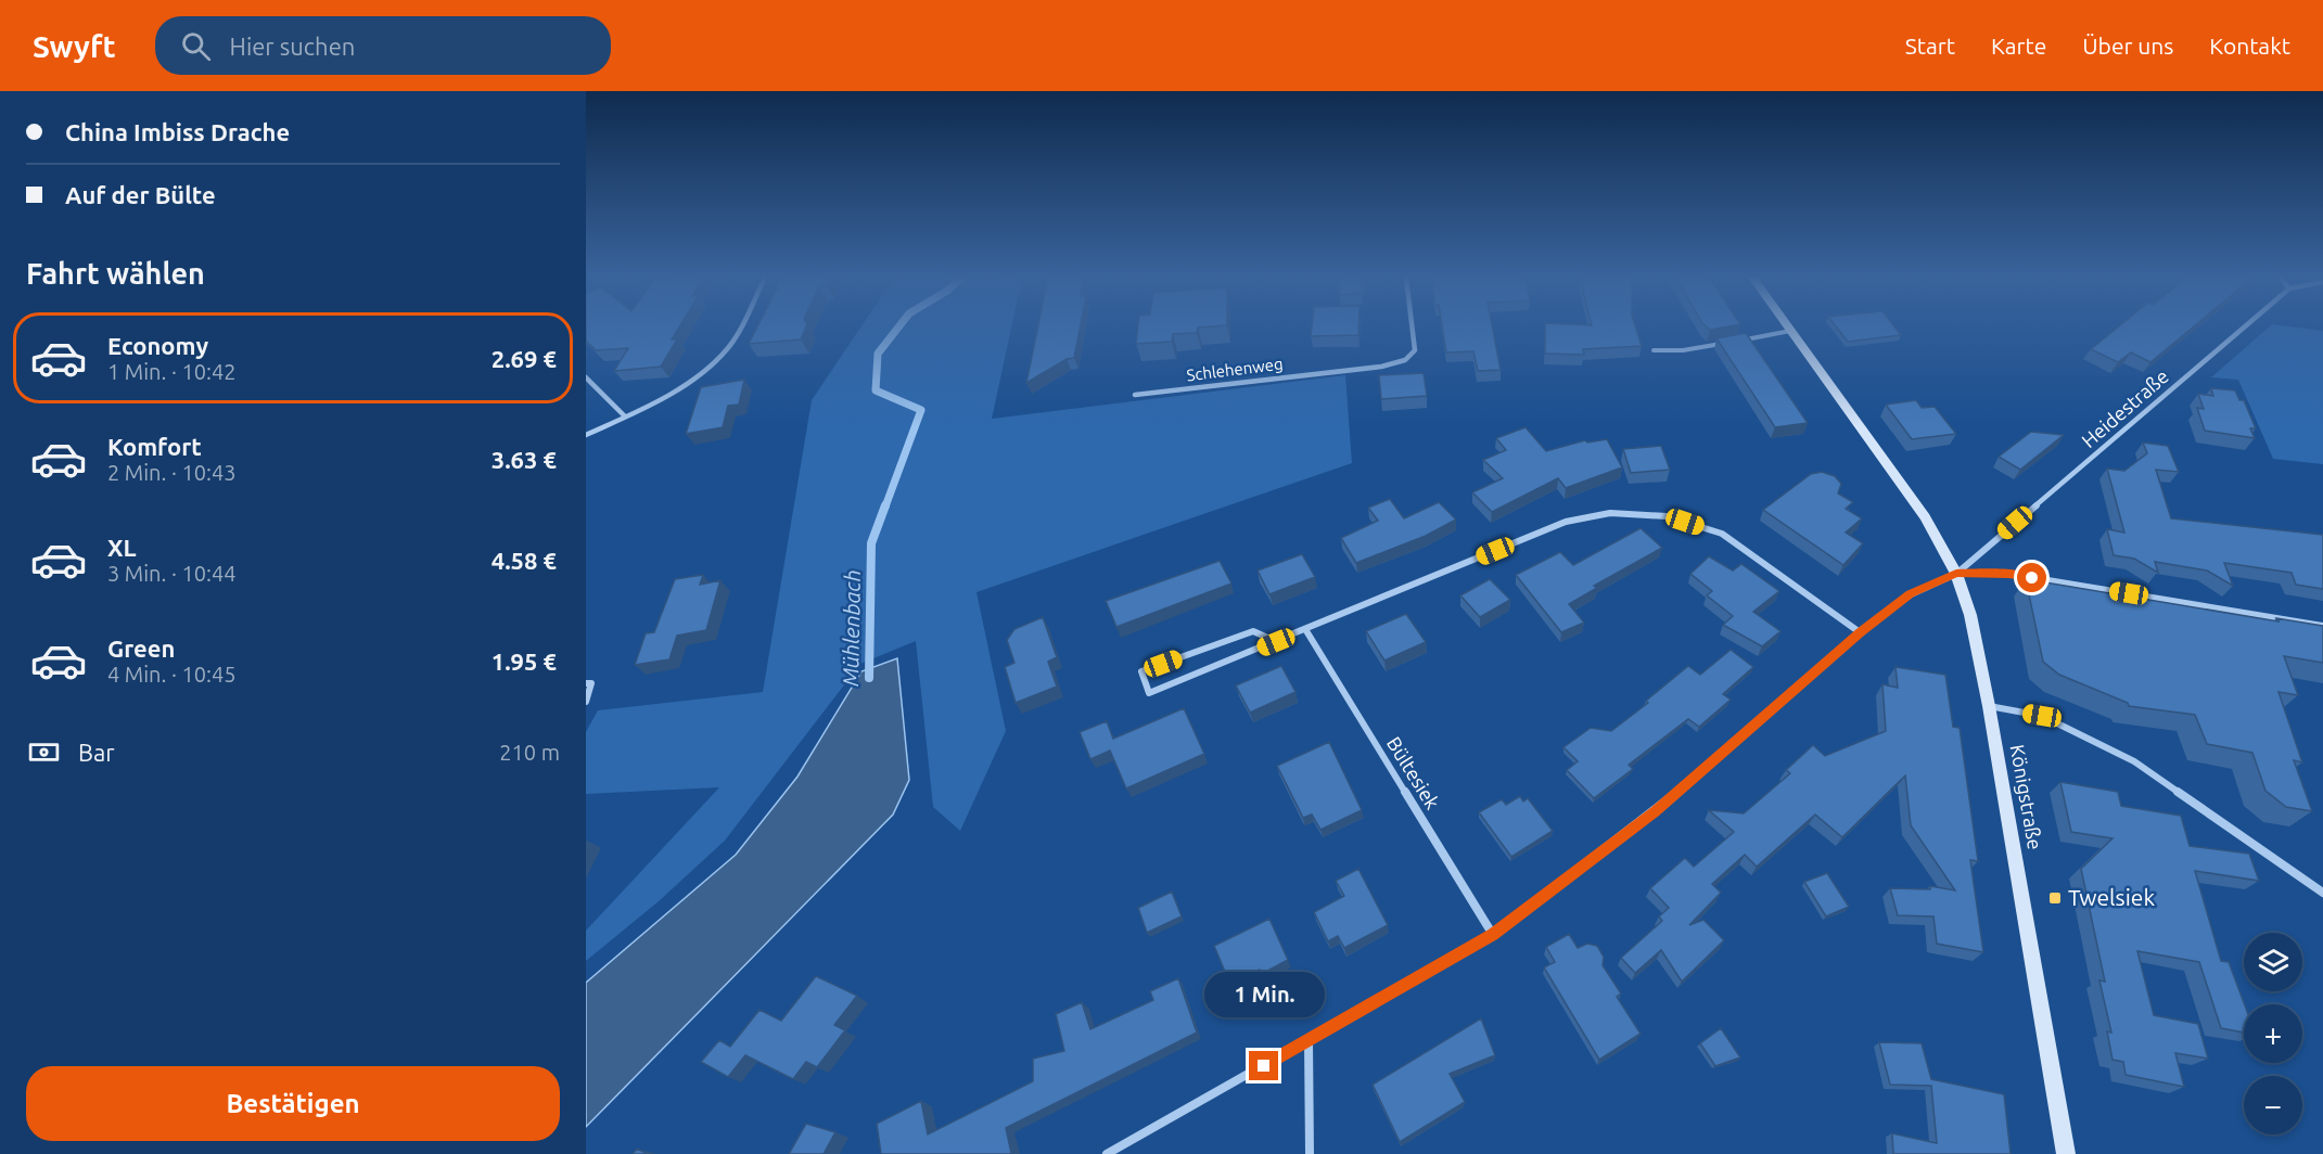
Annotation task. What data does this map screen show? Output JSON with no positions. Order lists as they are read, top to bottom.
{
  "streets": {
    "main road": ["Königstraße"],
    "street": ["Schlehenweg", "Heidestraße", "Bültesiek"]
  },
  "crossings": [
    ["Heidestraße", "Königstraße"]
  ],
  "water": ["Mühlenbach"],
  "places": {
    "transit": ["Twelsiek"]
  },
  "page": {
    "header": "Swyft",
    "search": "Hier suchen",
    "nav": [
      "Start",
      "Karte",
      "Über uns",
      "Kontakt"
    ],
    "banner": ["China Imbiss Drache", "Auf der Bülte"],
    "heading": "Fahrt wählen",
    "list": [
      {
        "name": "Economy",
        "note": "1 Min. · 10:42",
        "value": "2.69 €"
      },
      {
        "name": "Komfort",
        "note": "2 Min. · 10:43",
        "value": "3.63 €"
      },
      {
        "name": "XL",
        "note": "3 Min. · 10:44",
        "value": "4.58 €"
      },
      {
        "name": "Green",
        "note": "4 Min. · 10:45",
        "value": "1.95 €"
      }
    ],
    "pay": ["Bar", "210 m"],
    "map_buttons": ["+", "−"],
    "bubble": "1 Min.",
    "buttons": "Bestätigen"
  }
}
